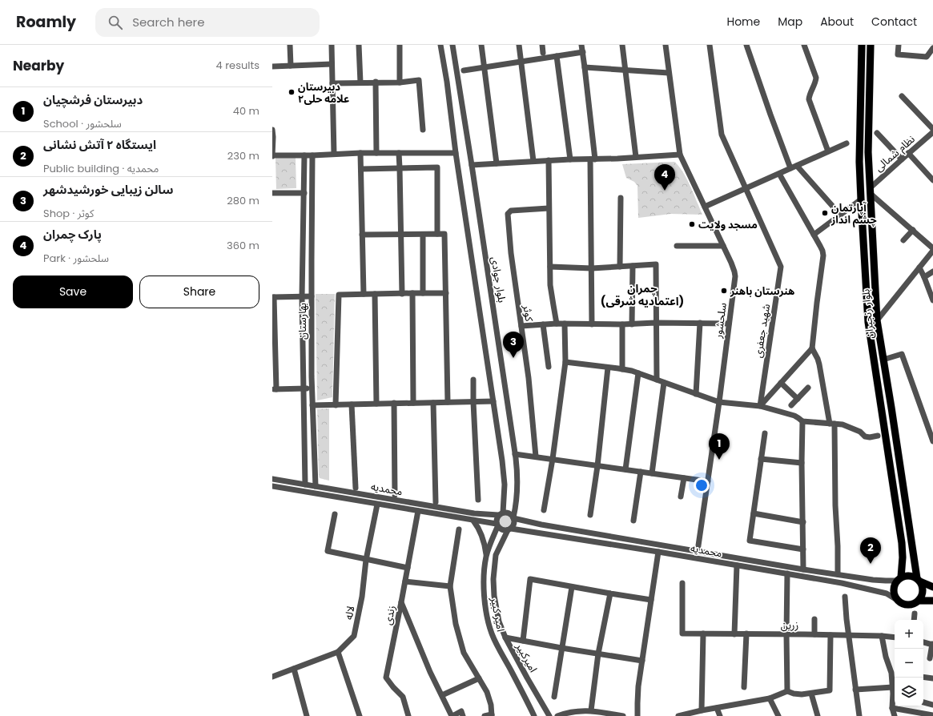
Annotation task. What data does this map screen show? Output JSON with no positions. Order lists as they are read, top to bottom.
{
  "streets": {
    "main road": ["بلوار رنجبران"],
    "street": [
      "نظام شمالی",
      "بلوار جوادی",
      "کوثر",
      "سلحشور",
      "بهارستان",
      "شهید جعفری",
      "محمدیه",
      "لاله",
      "امیر کبیر",
      "زندی",
      "زرین",
      "امیرکبیر"
    ]
  },
  "crossings": [
    ["نظام شمالی", "بلوار رنجبران"],
    ["بلوار جوادی", "محمدیه"],
    ["بلوار جوادی", "امیر کبیر"],
    ["بلوار جوادی", "امیرکبیر"],
    ["بلوار رنجبران", "محمدیه"],
    ["سلحشور", "محمدیه"],
    ["بهارستان", "محمدیه"],
    ["محمدیه", "لاله"],
    ["محمدیه", "امیر کبیر"],
    ["محمدیه", "زندی"],
    ["محمدیه", "امیرکبیر"],
    ["امیر کبیر", "امیرکبیر"]
  ],
  "districts": ["چمران (اعتمادیه شرقی)"],
  "places": [
    "دبیرستان علامه حلی۲",
    "آپارتمان چشم انداز",
    "مسجد ولایت",
    "هنرستان باهنر"
  ],
  "page": {
    "header": "Roamly",
    "search": "Search here",
    "nav": [
      "Home",
      "Map",
      "About",
      "Contact"
    ],
    "heading": ["Nearby", "4 results"],
    "list": [
      {
        "mark": "1",
        "name": "دبیرستان فرشچیان",
        "note": "School · سلحشور",
        "value": "40 m"
      },
      {
        "mark": "2",
        "name": "ایستگاه ۲ آتش نشانی",
        "note": "Public building · محمدیه",
        "value": "230 m"
      },
      {
        "mark": "3",
        "name": "سالن زیبایی خورشیدشهر",
        "note": "Shop · کوثر",
        "value": "280 m"
      },
      {
        "mark": "4",
        "name": "پارک چمران",
        "note": "Park · سلحشور",
        "value": "360 m"
      }
    ],
    "pins": [
      "4",
      "3",
      "1",
      "2"
    ],
    "buttons": ["Save", "Share"],
    "map_buttons": ["+", "−"]
  }
}
